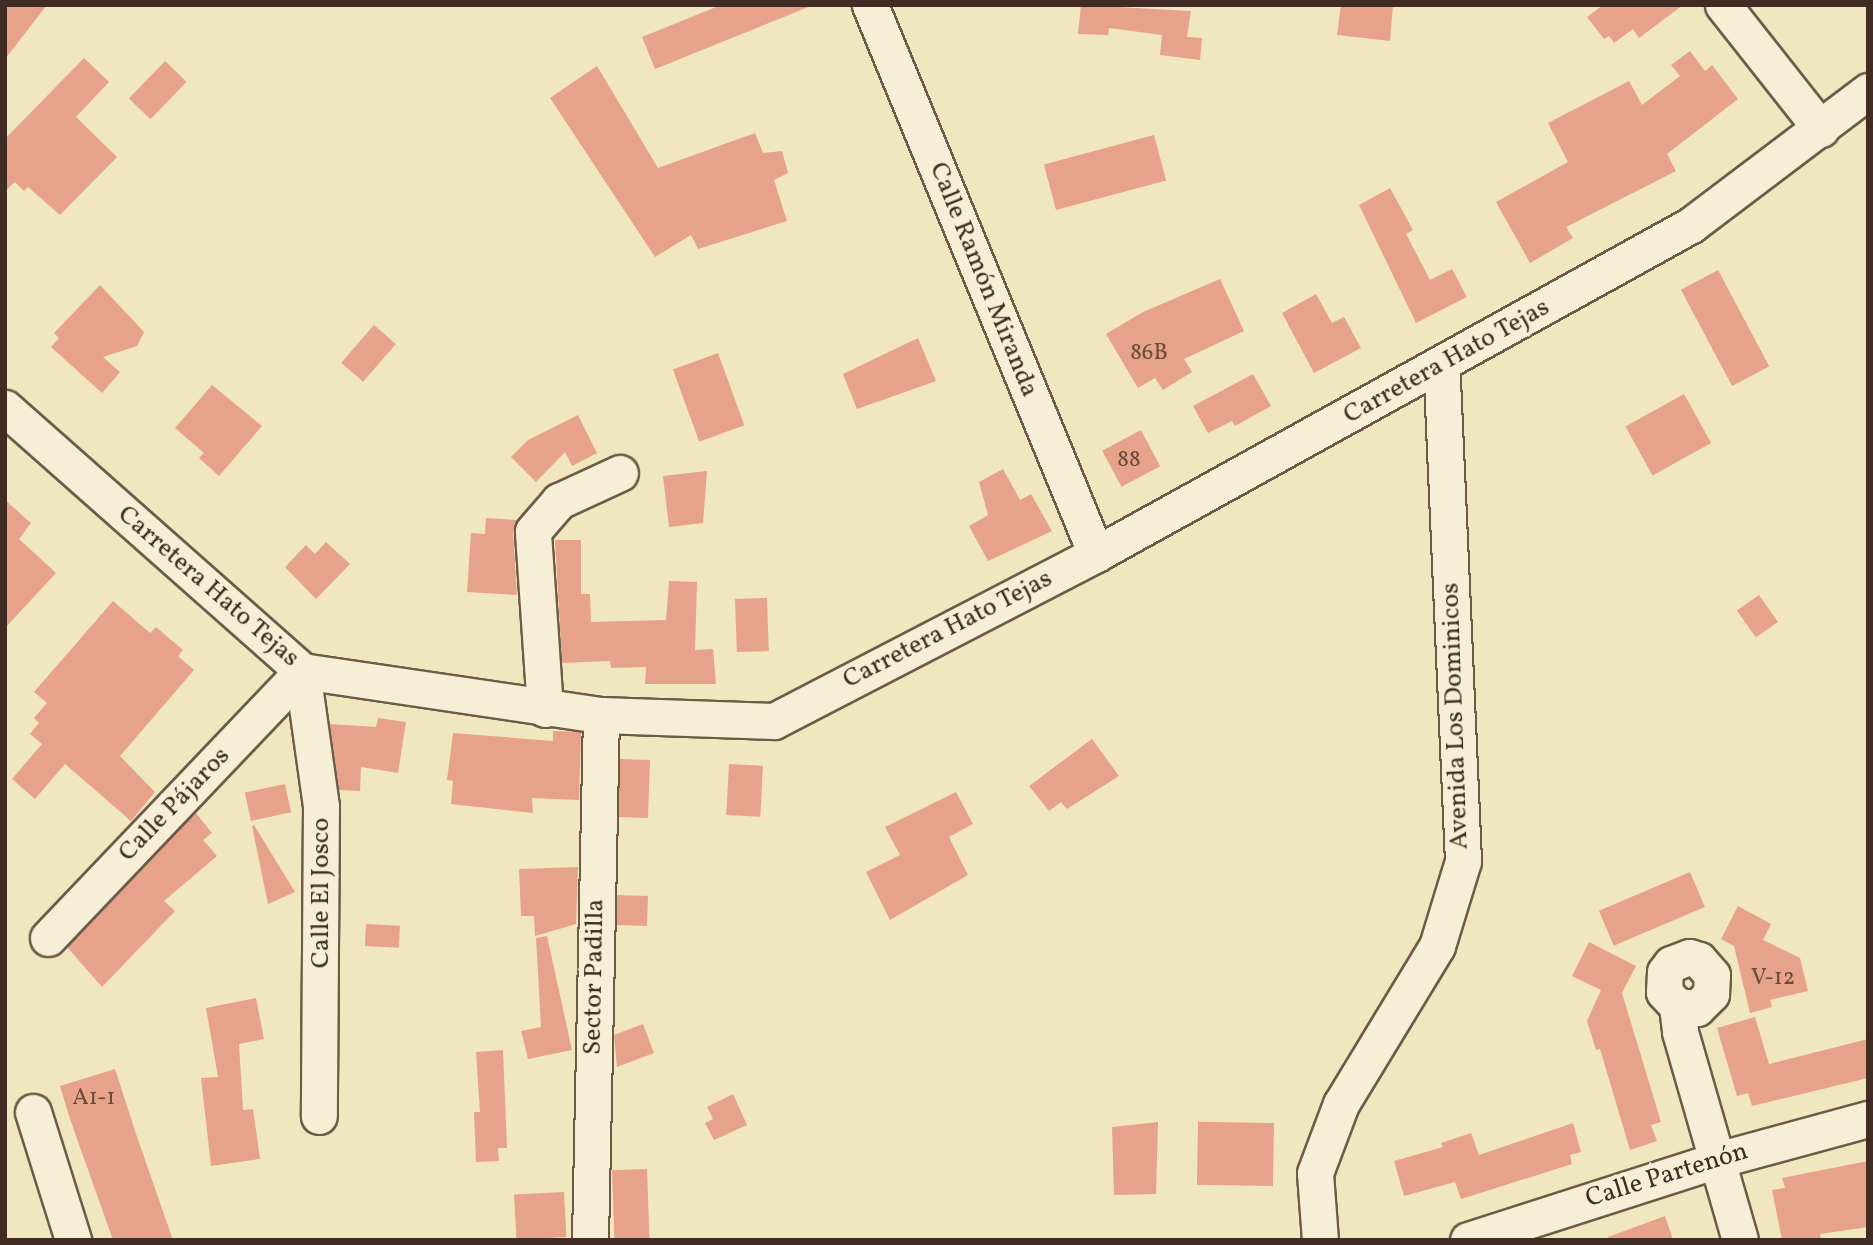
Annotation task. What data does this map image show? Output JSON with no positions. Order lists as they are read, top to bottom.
{
  "streets": {
    "street": [
      "Calle Ramón Miranda",
      "Carretera Hato Tejas",
      "Avenida Los Dominicos",
      "Calle Pájaros",
      "Calle El Josco",
      "Sector Padilla",
      "Calle Partenón"
    ]
  },
  "crossings": [
    ["Calle Ramón Miranda", "Carretera Hato Tejas"],
    ["Carretera Hato Tejas", "Avenida Los Dominicos"],
    ["Carretera Hato Tejas", "Calle Pájaros"],
    ["Carretera Hato Tejas", "Calle El Josco"],
    ["Carretera Hato Tejas", "Sector Padilla"],
    ["Calle Pájaros", "Calle El Josco"]
  ],
  "house_numbers": [
    "86B",
    "88",
    "V-12",
    "A1-1"
  ]
}
